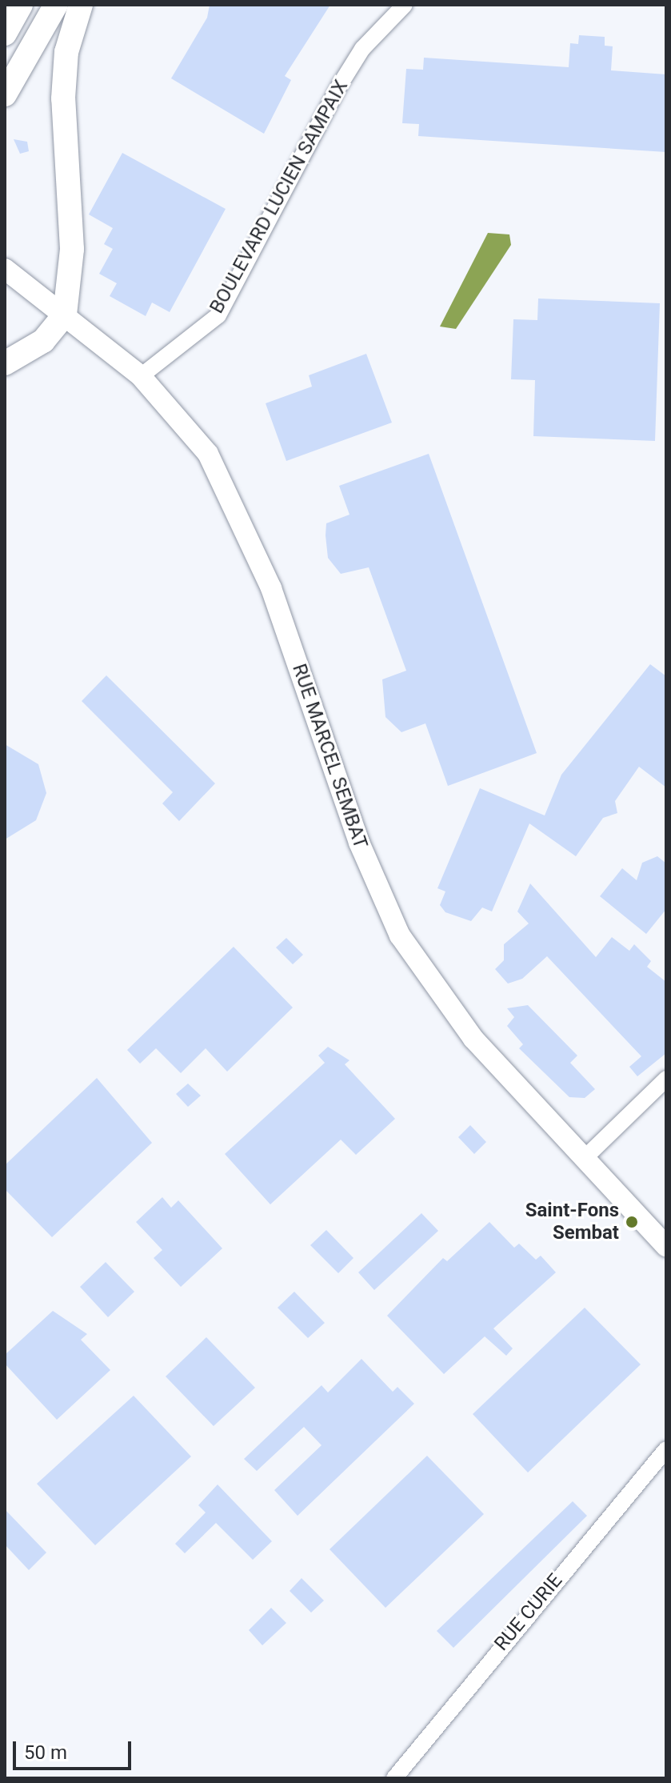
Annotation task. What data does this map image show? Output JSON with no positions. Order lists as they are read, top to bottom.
{
  "streets": {
    "main road": ["RUE MARCEL SEMBAT"],
    "street": ["BOULEVARD LUCIEN SAMPAIX", "RUE CURIE"]
  },
  "crossings": [
    ["BOULEVARD LUCIEN SAMPAIX", "RUE MARCEL SEMBAT"]
  ],
  "places": ["Saint-Fons Sembat"],
  "scale_bar": "50 m"
}
